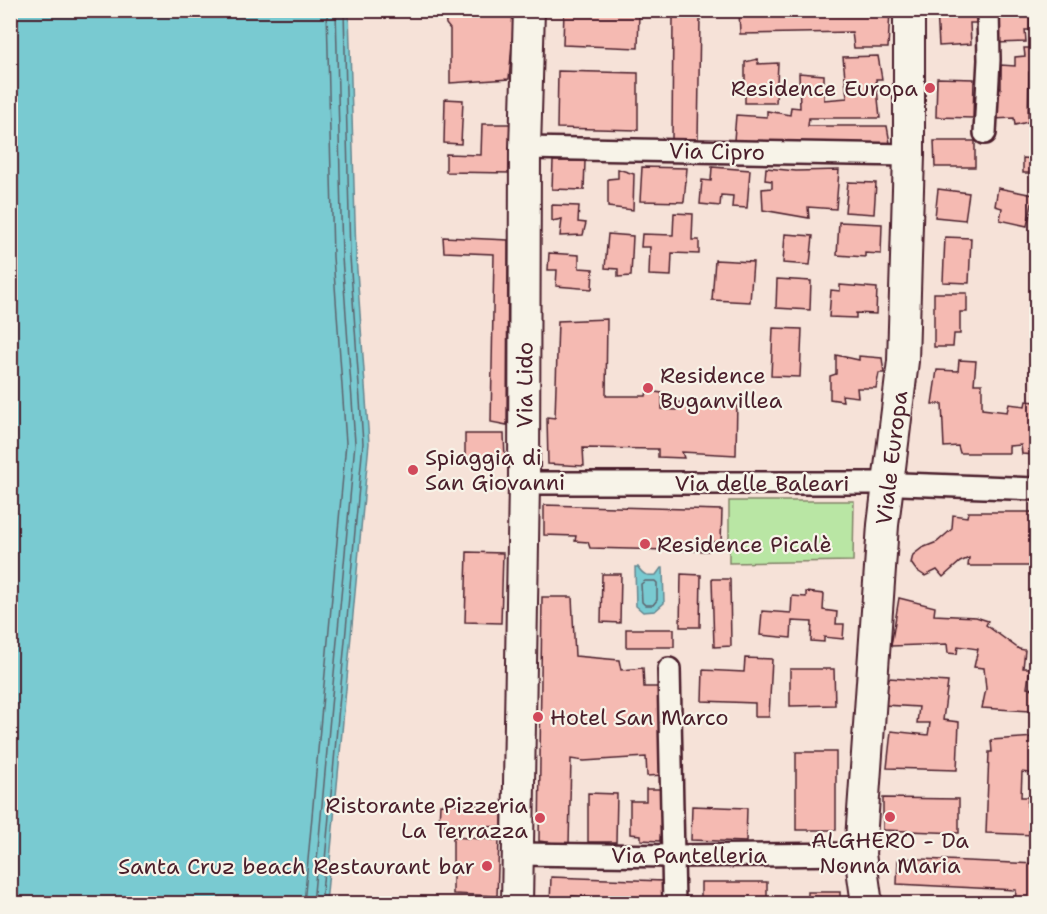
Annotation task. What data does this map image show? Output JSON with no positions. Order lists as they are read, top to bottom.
{
  "streets": {
    "street": [
      "Via Cipro",
      "Via Lido",
      "Viale Europa",
      "Via delle Baleari",
      "Via Pantelleria"
    ]
  },
  "crossings": [
    ["Via Cipro", "Via Lido"],
    ["Via Cipro", "Viale Europa"],
    ["Via Lido", "Via delle Baleari"],
    ["Via Lido", "Via Pantelleria"],
    ["Viale Europa", "Via delle Baleari"],
    ["Viale Europa", "Via Pantelleria"]
  ],
  "places": [
    "Residence Europa",
    "Residence Buganvillea",
    "Spiaggia di San Giovanni",
    "Residence Picalè",
    "Hotel San Marco",
    "ALGHERO - Da Nonna Maria",
    "Ristorante Pizzeria La Terrazza",
    "Santa Cruz beach Restaurant bar"
  ]
}
